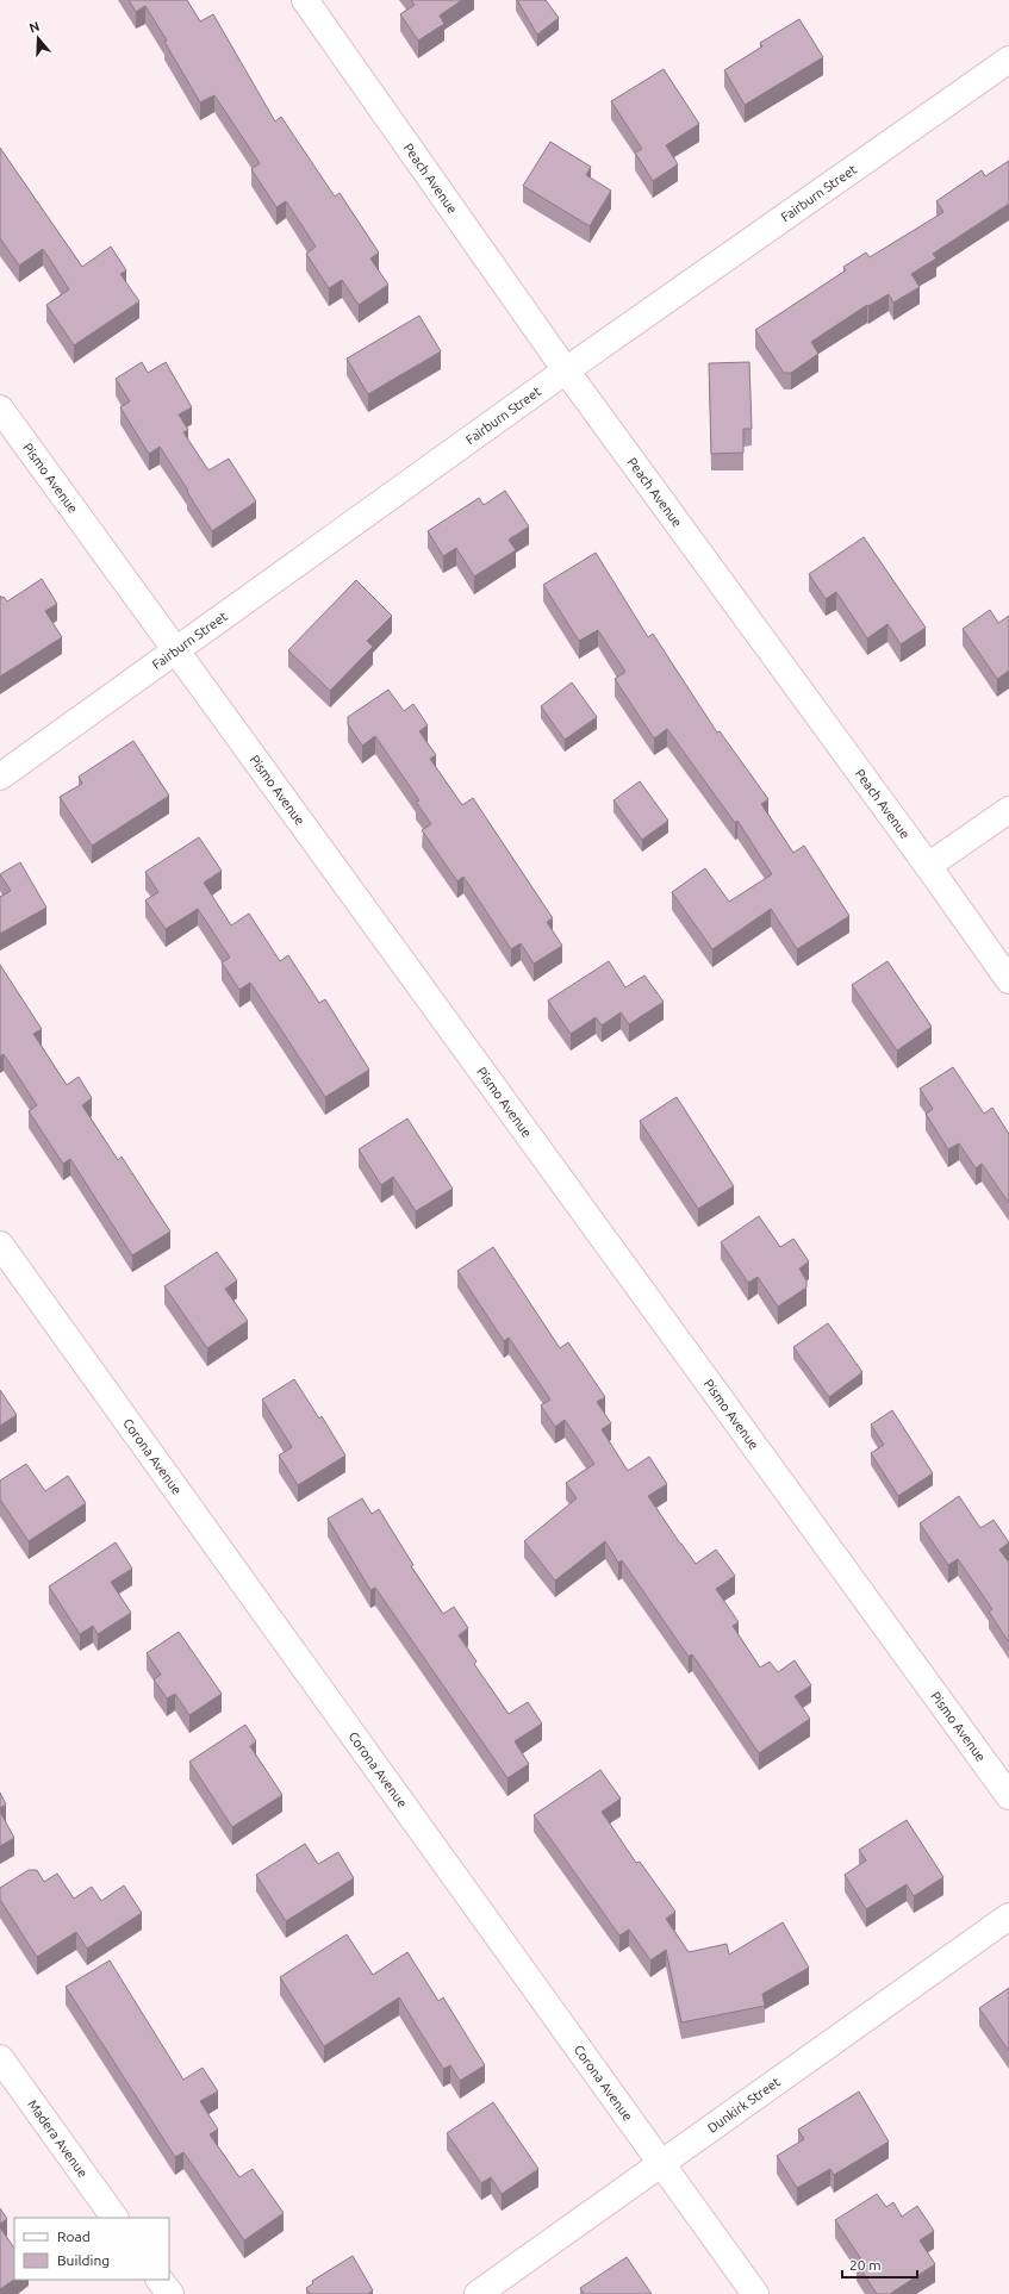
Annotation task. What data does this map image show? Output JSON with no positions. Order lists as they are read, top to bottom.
{
  "streets": {
    "street": [
      "Peach Avenue",
      "Fairburn Street",
      "Pismo Avenue",
      "Corona Avenue",
      "Dunkirk Street",
      "Madera Avenue"
    ]
  },
  "crossings": [
    ["Peach Avenue", "Fairburn Street"],
    ["Fairburn Street", "Pismo Avenue"],
    ["Corona Avenue", "Dunkirk Street"]
  ],
  "legend": ["Road", "Building"],
  "scale_bar": "20 m",
  "north": "top"
}
